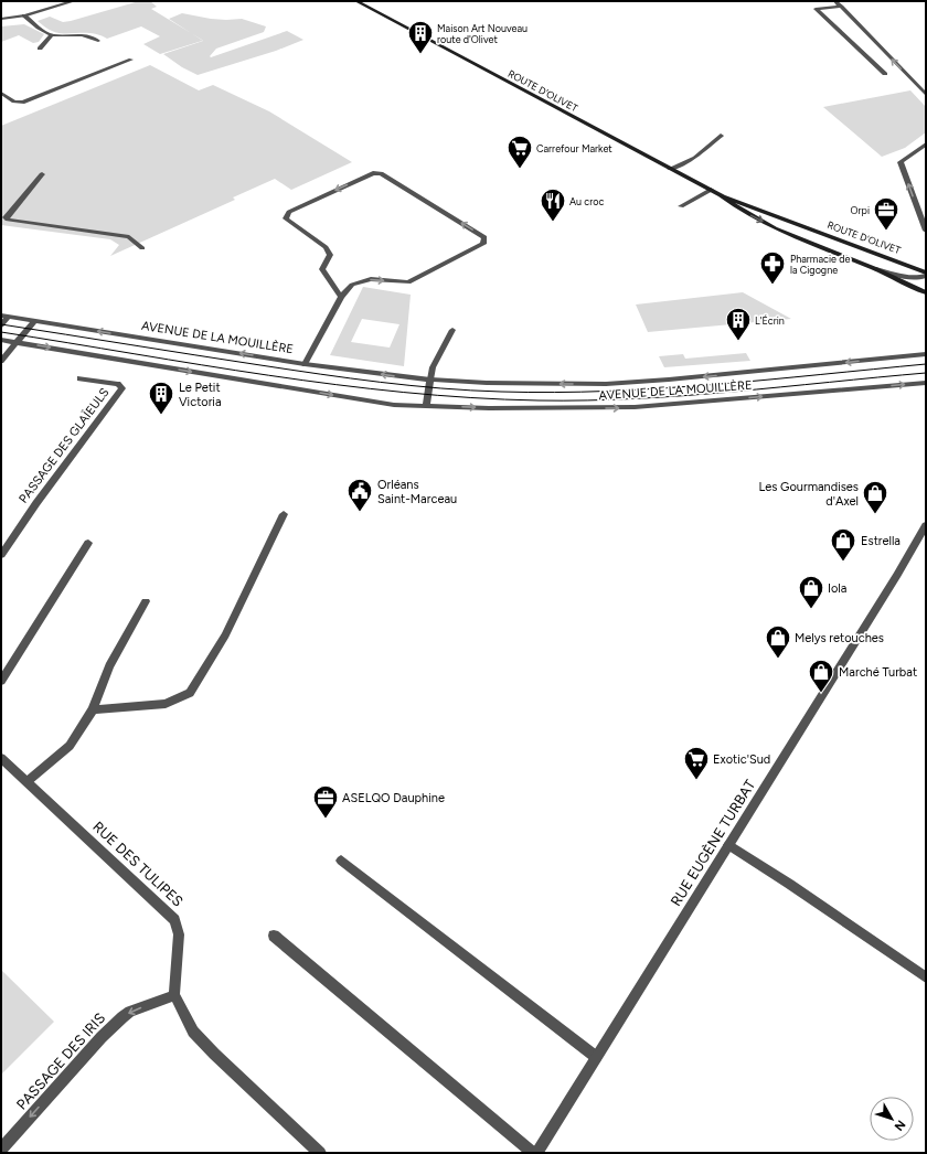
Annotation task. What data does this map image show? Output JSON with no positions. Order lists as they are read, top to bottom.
{
  "streets": {
    "main road": ["ROUTE D'OLIVET"],
    "street": [
      "AVENUE DE LA MOUILLÈRE",
      "PASSAGE DES GLAÏEULS",
      "RUE EUGÈNE TURBAT",
      "RUE DES TULIPES",
      "PASSAGE DES IRIS"
    ]
  },
  "crossings": [
    ["RUE DES TULIPES", "PASSAGE DES IRIS"]
  ],
  "one_way": ["PASSAGE DES IRIS"],
  "places": {
    "building": ["Maison Art Nouveau route d'Olivet", "L'Écrin", "Le Petit Victoria"],
    "supermarket": ["Carrefour Market", "Exotic'Sud"],
    "restaurant": ["Au croc"],
    "office": ["Orpi", "ASELQO Dauphine"],
    "pharmacy": ["Pharmacie de la Cigogne"],
    "public building": ["Orléans Saint-Marceau"],
    "shop": [
      "Les Gourmandises d'Axel",
      "Estrella",
      "Iola",
      "Melys retouches",
      "Marché Turbat"
    ]
  },
  "north": "bottom right"
}
